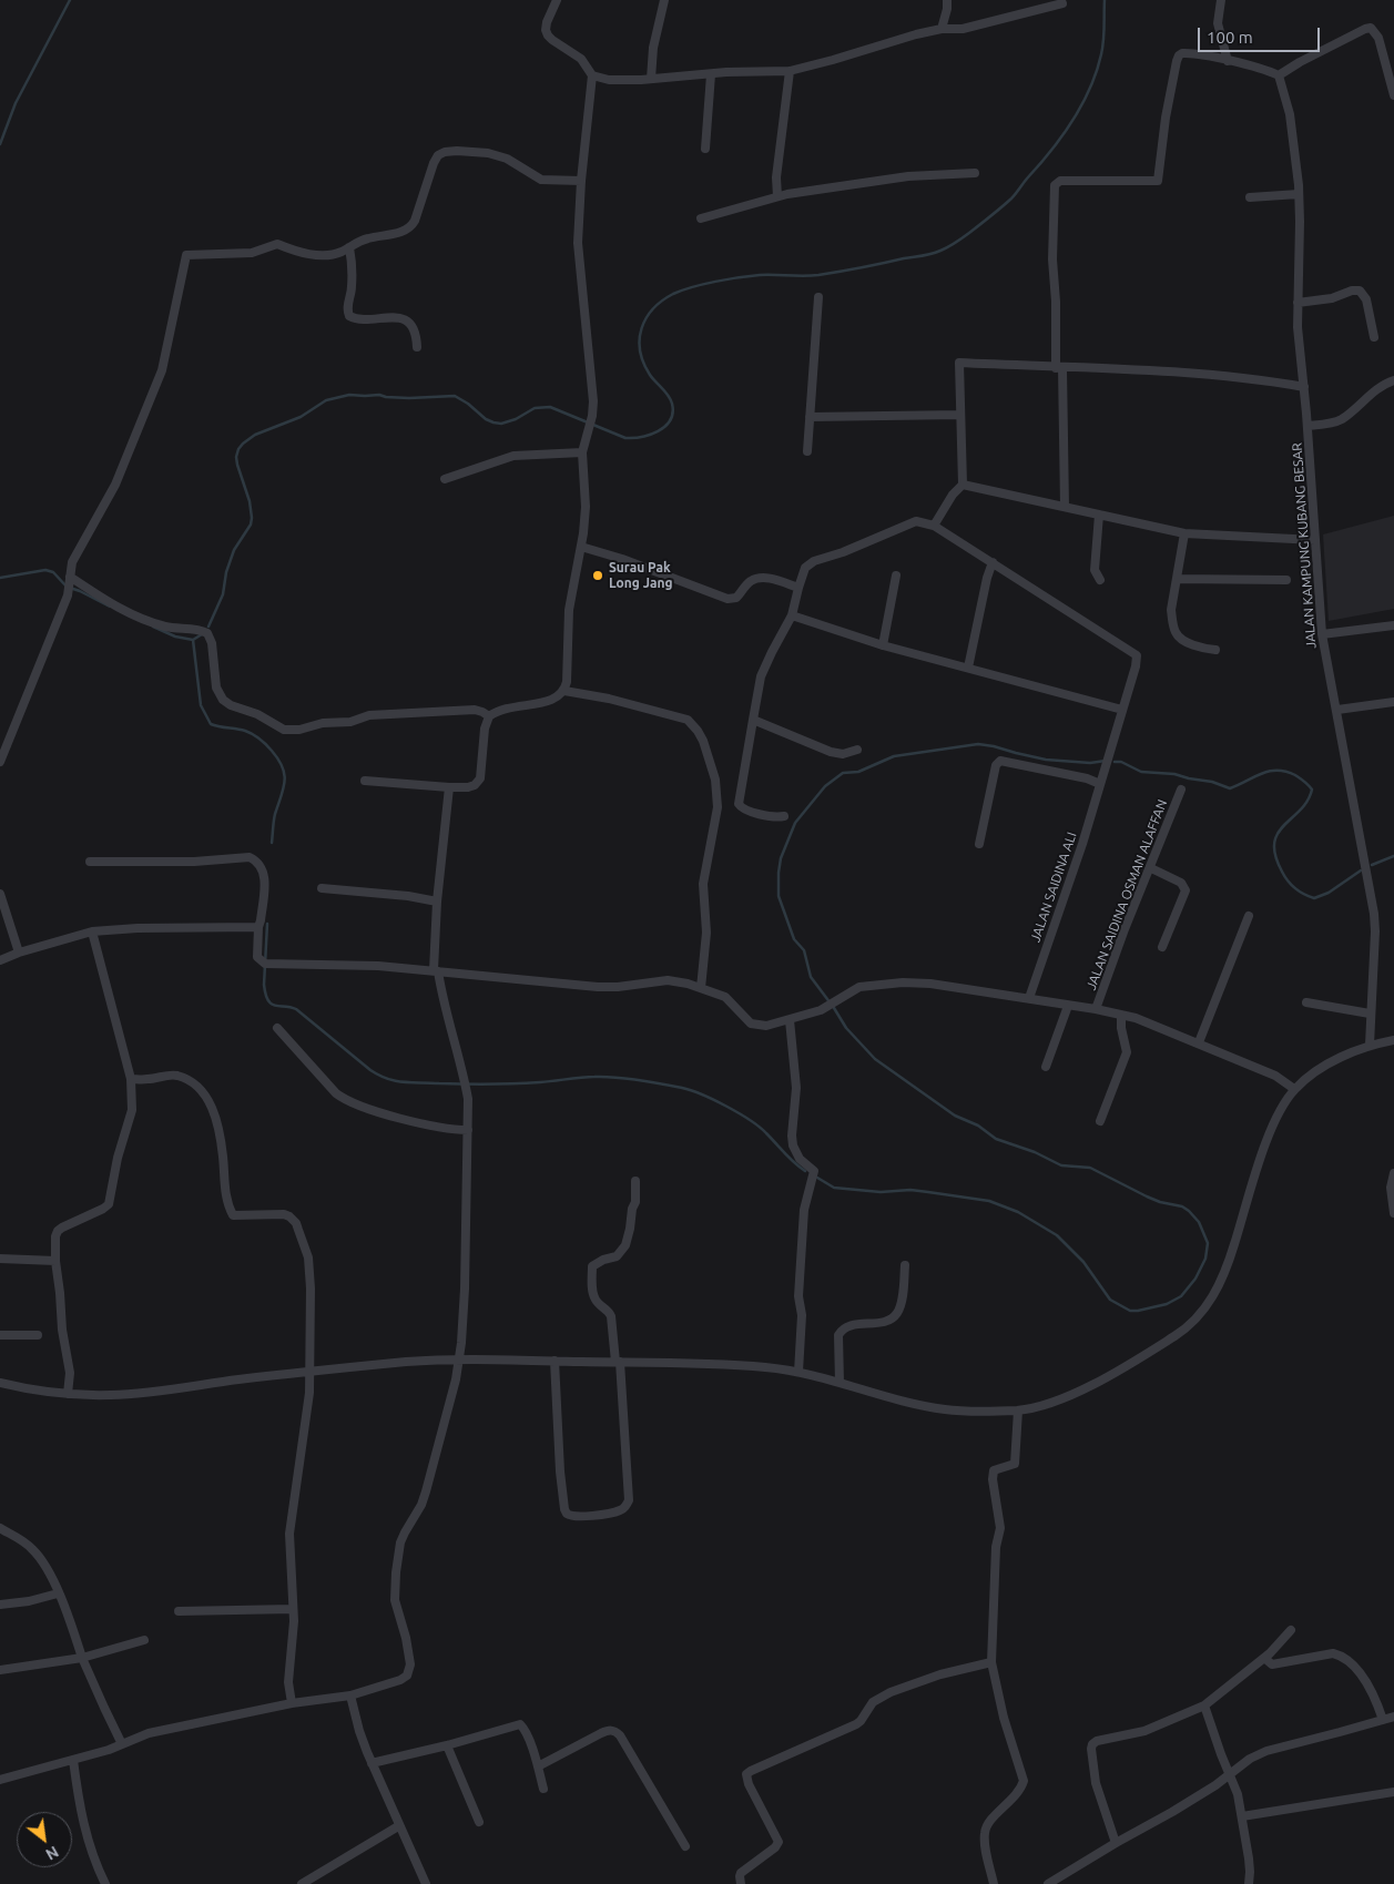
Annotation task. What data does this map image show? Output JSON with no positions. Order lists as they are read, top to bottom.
{
  "streets": {
    "street": ["JALAN KAMPUNG KUBANG BESAR", "JALAN SAIDINA ALI", "JALAN SAIDINA OSMAN ALAFFAN"]
  },
  "places": ["Surau Pak Long Jang"],
  "scale_bar": "100 m",
  "north": "bottom right"
}
